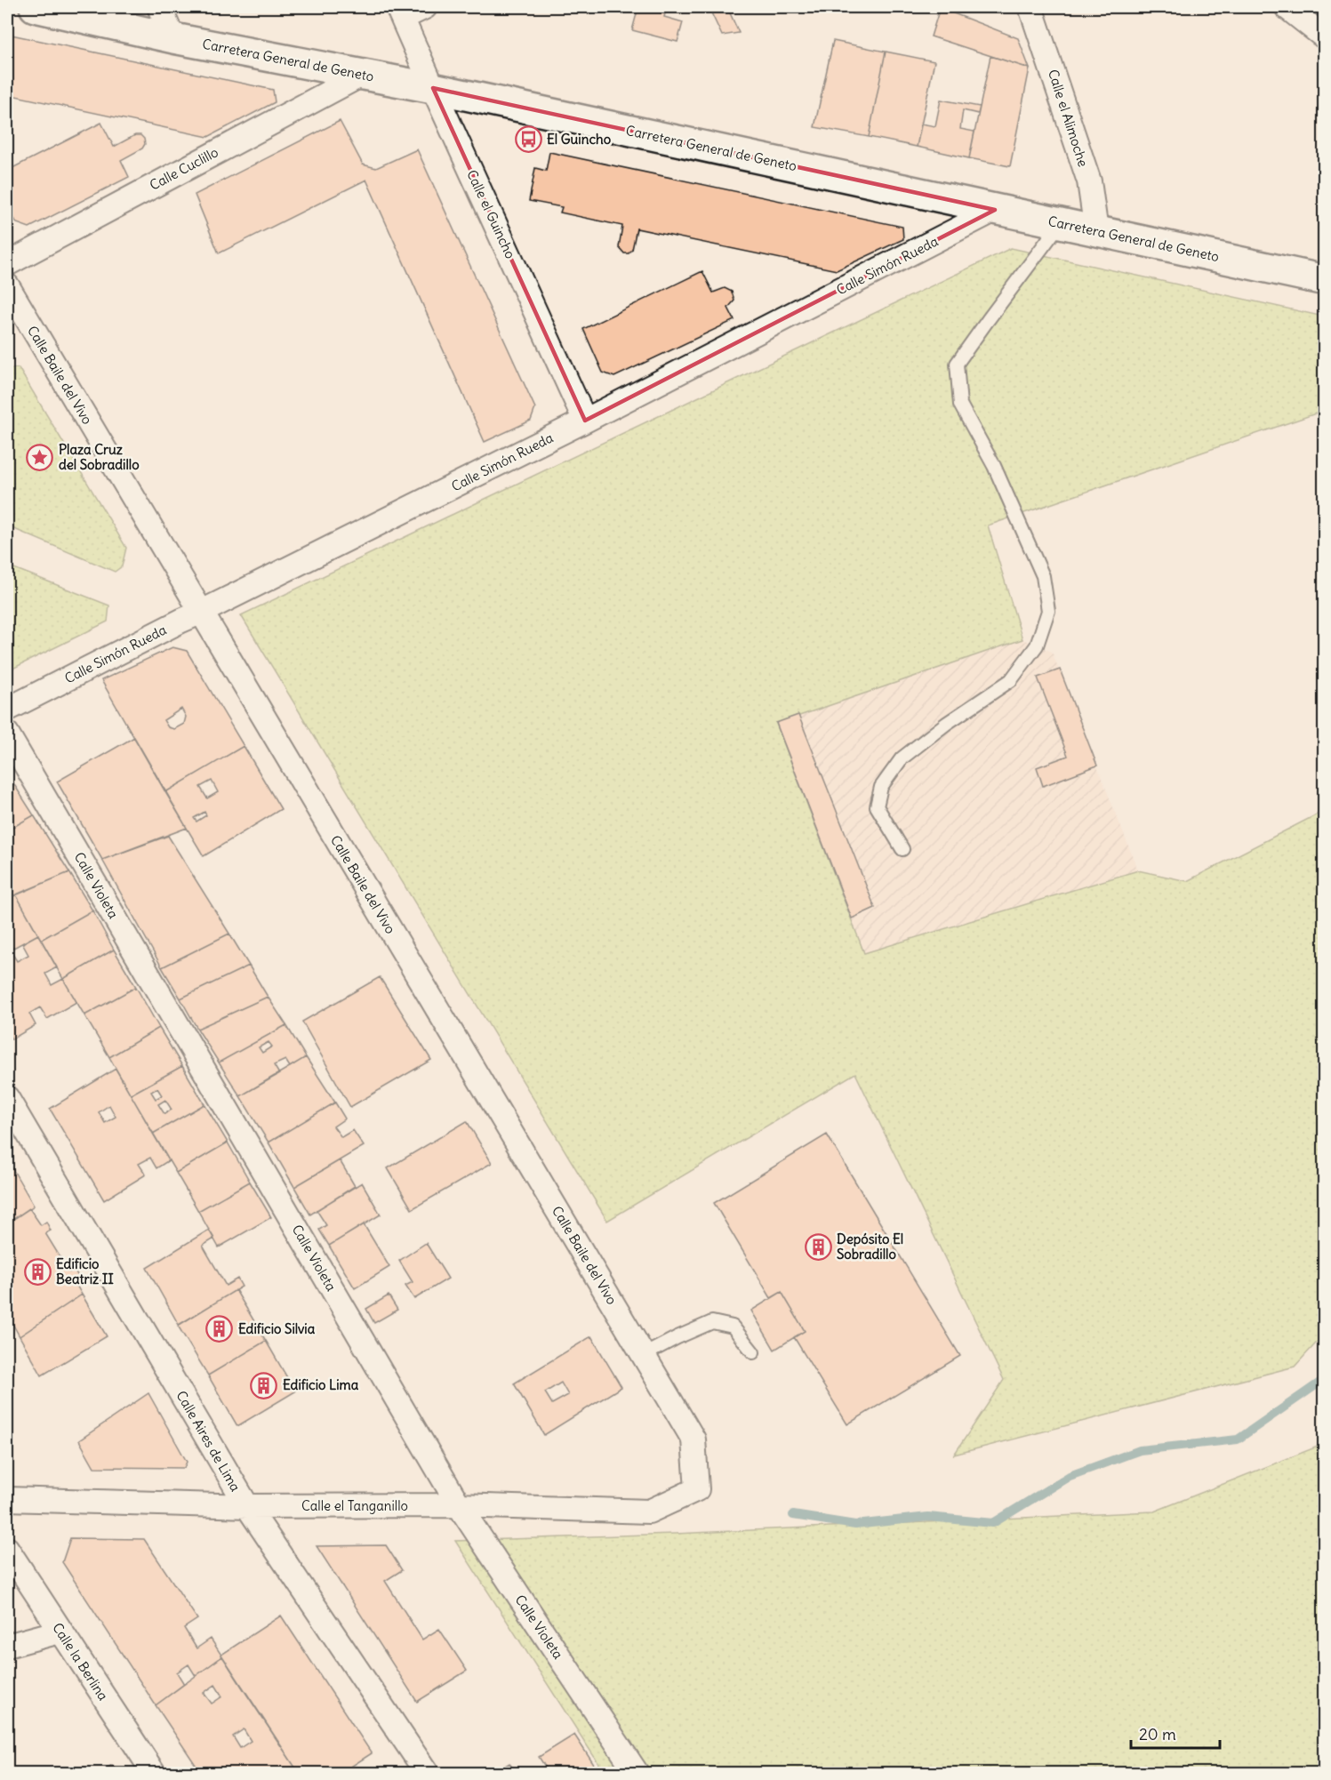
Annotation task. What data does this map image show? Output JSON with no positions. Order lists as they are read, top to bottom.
{
  "streets": {
    "main road": ["Carretera General de Geneto"],
    "street": [
      "Calle el Alimoche",
      "Calle Cuclillo",
      "Calle el Guincho",
      "Calle Simón Rueda",
      "Calle Baile del Vivo",
      "Calle Violeta",
      "Calle Aires de Lima",
      "Calle el Tanganillo",
      "Calle la Berlina"
    ]
  },
  "crossings": [
    ["Carretera General de Geneto", "Calle el Alimoche"],
    ["Carretera General de Geneto", "Calle Cuclillo"],
    ["Carretera General de Geneto", "Calle el Guincho"],
    ["Carretera General de Geneto", "Calle Simón Rueda"],
    ["Calle el Guincho", "Calle Simón Rueda"],
    ["Calle Simón Rueda", "Calle Baile del Vivo"],
    ["Calle Baile del Vivo", "Calle el Tanganillo"],
    ["Calle Violeta", "Calle el Tanganillo"],
    ["Calle Aires de Lima", "Calle el Tanganillo"]
  ],
  "places": {
    "bus stop": ["El Guincho"],
    "place": ["Plaza Cruz del Sobradillo"],
    "building": [
      "Depósito El Sobradillo",
      "Edificio Beatriz II",
      "Edificio Silvia",
      "Edificio Lima"
    ]
  },
  "scale_bar": "20 m"
}
